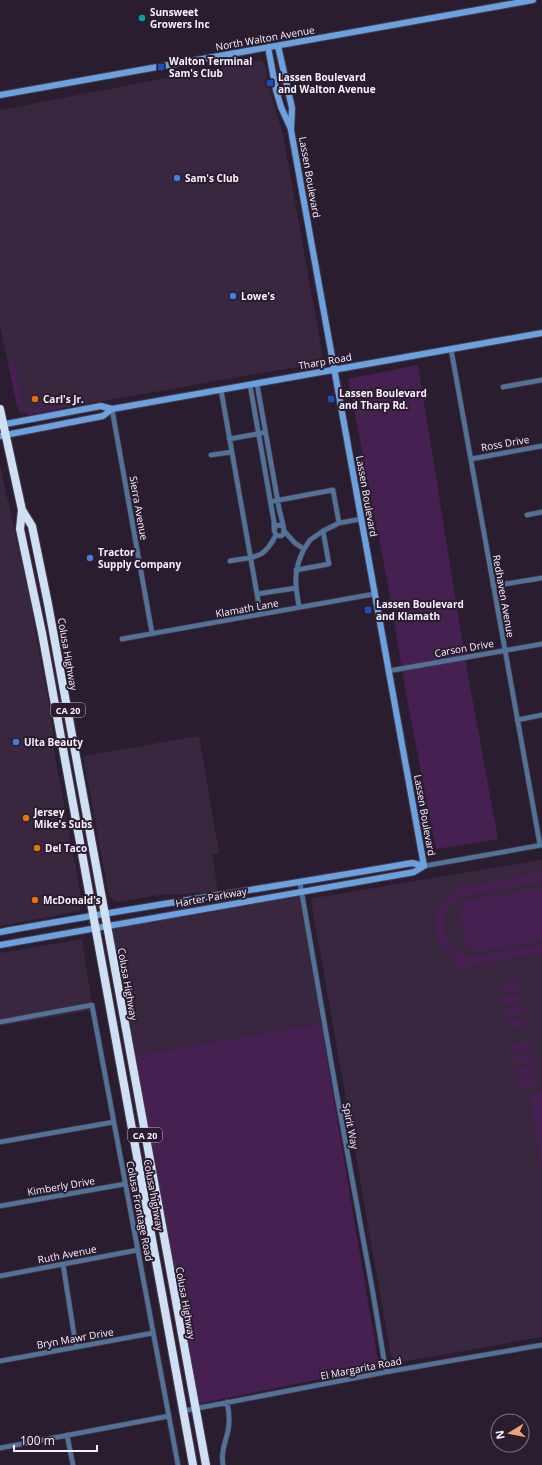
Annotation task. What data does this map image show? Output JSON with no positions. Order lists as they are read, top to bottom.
{
  "streets": {
    "highway": ["Colusa Highway", "CA 20", "Colusa highway"],
    "street": [
      "North Walton Avenue",
      "Lassen Boulevard",
      "Tharp Road",
      "Ross Drive",
      "Sierra Avenue",
      "Redhaven Avenue",
      "Klamath Lane",
      "Carson Drive",
      "Harter Parkway",
      "Spirit Way",
      "Kimberly Drive",
      "Colusa Frontage Road",
      "Ruth Avenue",
      "Bryn Mawr Drive",
      "El Margarita Road"
    ]
  },
  "crossings": [
    ["North Walton Avenue", "Lassen Boulevard"],
    ["Lassen Boulevard", "Tharp Road"],
    ["Lassen Boulevard", "Klamath Lane"],
    ["Lassen Boulevard", "Carson Drive"],
    ["Lassen Boulevard", "Harter Parkway"],
    ["Tharp Road", "Sierra Avenue"],
    ["Tharp Road", "Redhaven Avenue"],
    ["Tharp Road", "Colusa Highway"],
    ["Ross Drive", "Redhaven Avenue"],
    ["Sierra Avenue", "Klamath Lane"],
    ["Redhaven Avenue", "Carson Drive"],
    ["Redhaven Avenue", "Harter Parkway"],
    ["Colusa Highway", "Harter Parkway"],
    ["Colusa Highway", "Colusa highway"],
    ["Colusa Highway", "El Margarita Road"],
    ["CA 20", "Colusa highway"],
    ["CA 20", "El Margarita Road"],
    ["Harter Parkway", "Spirit Way"],
    ["Harter Parkway", "Colusa highway"],
    ["Spirit Way", "El Margarita Road"],
    ["Kimberly Drive", "Colusa Frontage Road"],
    ["Colusa highway", "El Margarita Road"],
    ["Colusa Frontage Road", "Ruth Avenue"],
    ["Colusa Frontage Road", "Bryn Mawr Drive"]
  ],
  "places": {
    "other": [
      "Sunsweet Growers Inc",
      "Sam's Club",
      "Lowe's",
      "Carl's Jr.",
      "Tractor Supply Company",
      "Ulta Beauty",
      "Jersey Mike's Subs",
      "Del Taco",
      "McDonald's"
    ],
    "transit": [
      "Walton Terminal Sam's Club",
      "Lassen Boulevard and Walton Avenue",
      "Lassen Boulevard and Tharp Rd.",
      "Lassen Boulevard and Klamath"
    ]
  },
  "scale_bar": "100 m",
  "north": "left"
}
